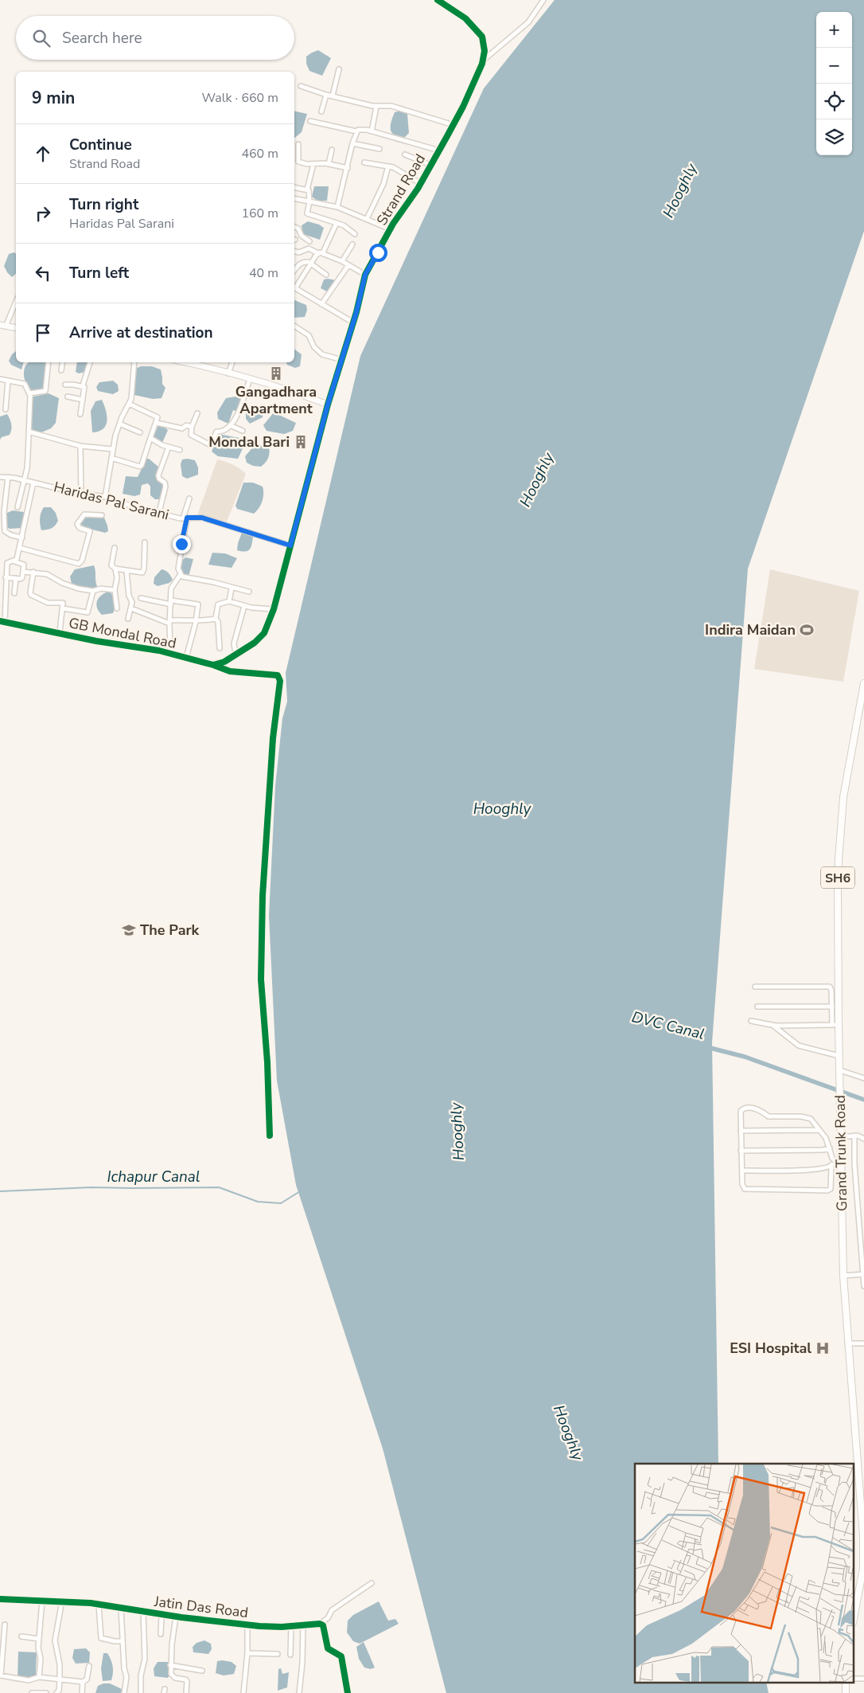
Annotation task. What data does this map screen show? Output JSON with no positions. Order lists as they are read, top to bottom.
{
  "streets": {
    "main road": ["SH6", "Grand Trunk Road"],
    "street": [
      "Strand Road",
      "Haridas Pal Sarani",
      "GB Mondal Road",
      "Jatin Das Road"
    ]
  },
  "crossings": [
    ["Strand Road", "Haridas Pal Sarani"]
  ],
  "water": ["Hooghly", "DVC Canal", "Ichapur Canal"],
  "places": {
    "building": ["Gangadhara Apartment", "Mondal Bari"],
    "sports": ["Indira Maidan"],
    "school or university": ["The Park"],
    "hospital": ["ESI Hospital"]
  },
  "page": {
    "map_buttons": ["+", "−"],
    "search": "Search here",
    "heading": ["9 min", "Walk · 660 m"],
    "list": [
      ["Continue", "Strand Road", "460 m"],
      ["Turn right", "Haridas Pal Sarani", "160 m"],
      ["Turn left", "40 m"],
      "Arrive at destination"
    ]
  }
}
